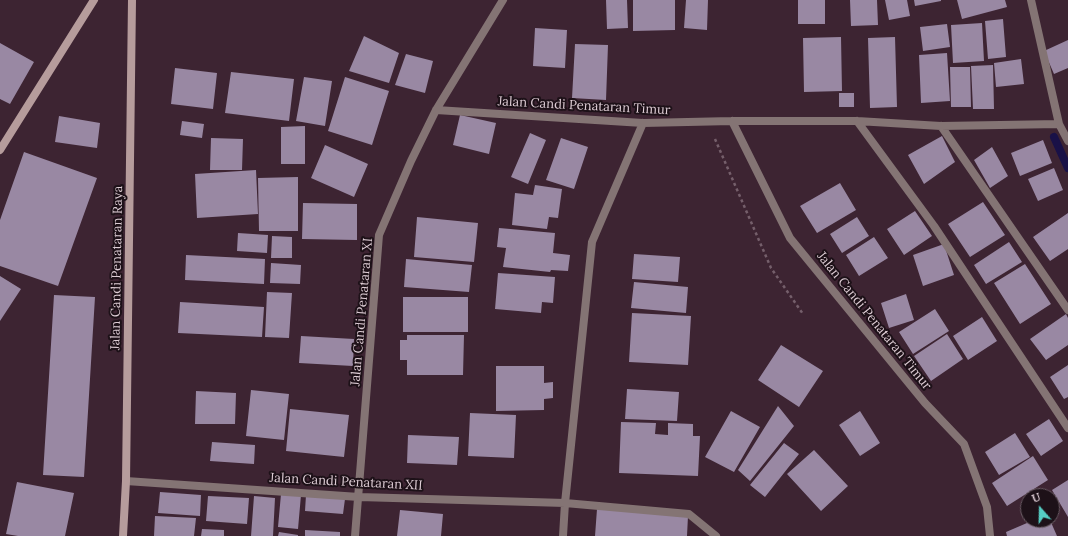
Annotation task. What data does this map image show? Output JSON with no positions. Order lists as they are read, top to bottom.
{
  "streets": {
    "main road": ["Jalan Candi Penataran Raya"],
    "street": ["Jalan Candi Penataran Timur", "Jalan Candi Penataran XI", "Jalan Candi Penataran XII"]
  },
  "crossings": [
    ["Jalan Candi Penataran Timur", "Jalan Candi Penataran XI"],
    ["Jalan Candi Penataran Raya", "Jalan Candi Penataran XII"],
    ["Jalan Candi Penataran XI", "Jalan Candi Penataran XII"]
  ],
  "north": "top"
}
